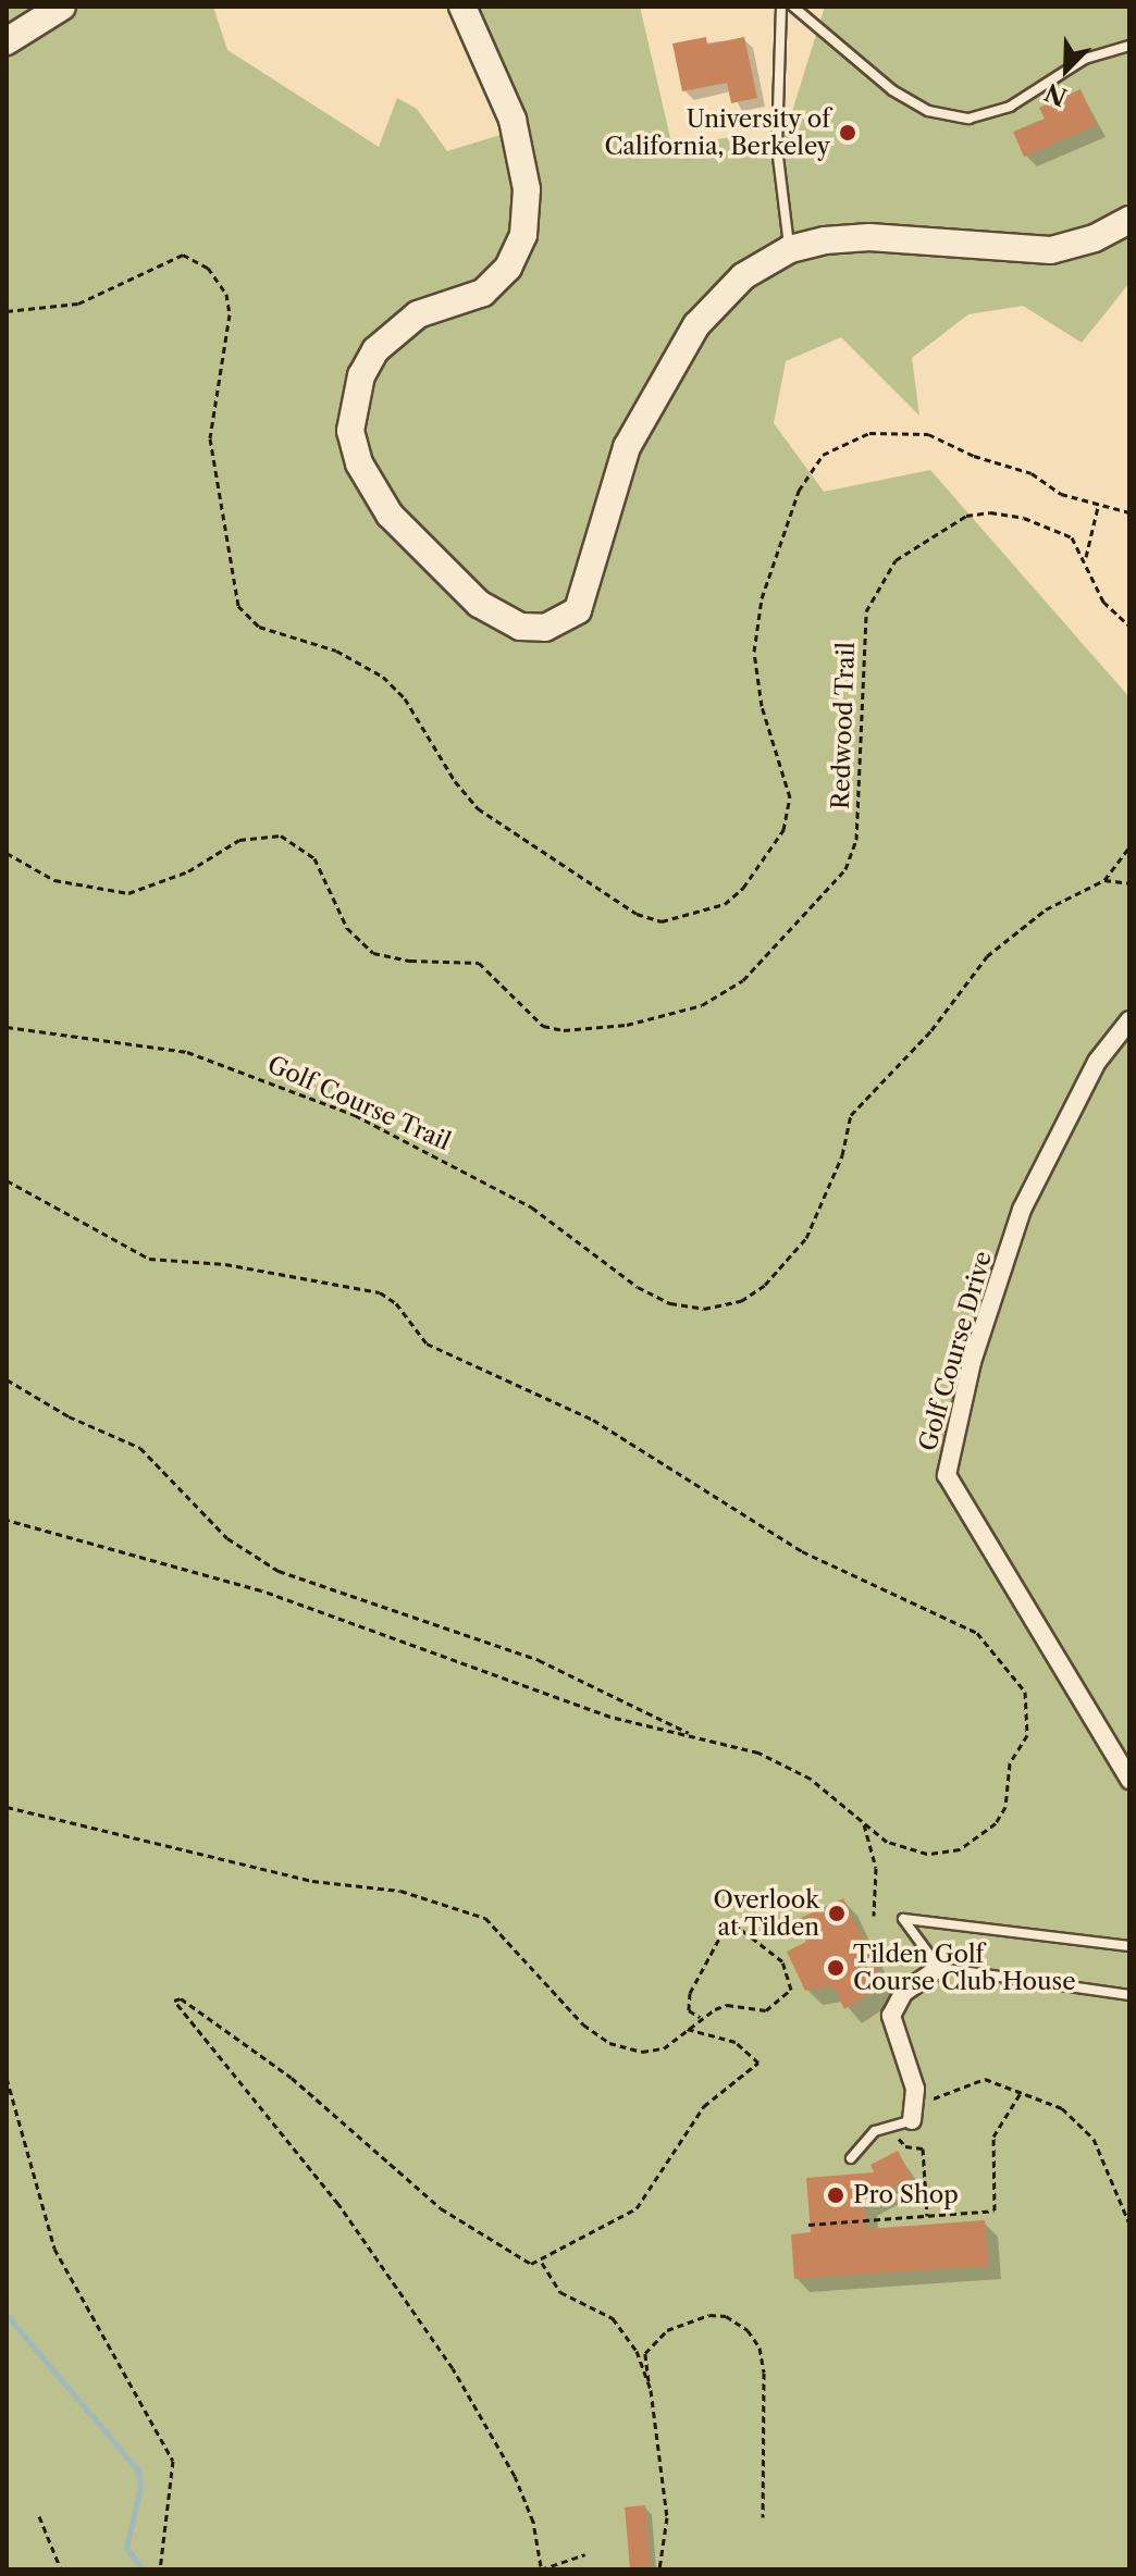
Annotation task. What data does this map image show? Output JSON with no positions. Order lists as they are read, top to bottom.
{
  "streets": {
    "street": ["Golf Course Drive"],
    "path": ["Redwood Trail", "Golf Course Trail"]
  },
  "places": [
    "University of California, Berkeley",
    "Overlook at Tilden",
    "Tilden Golf Course Club House",
    "Pro Shop"
  ],
  "north": "bottom left"
}
